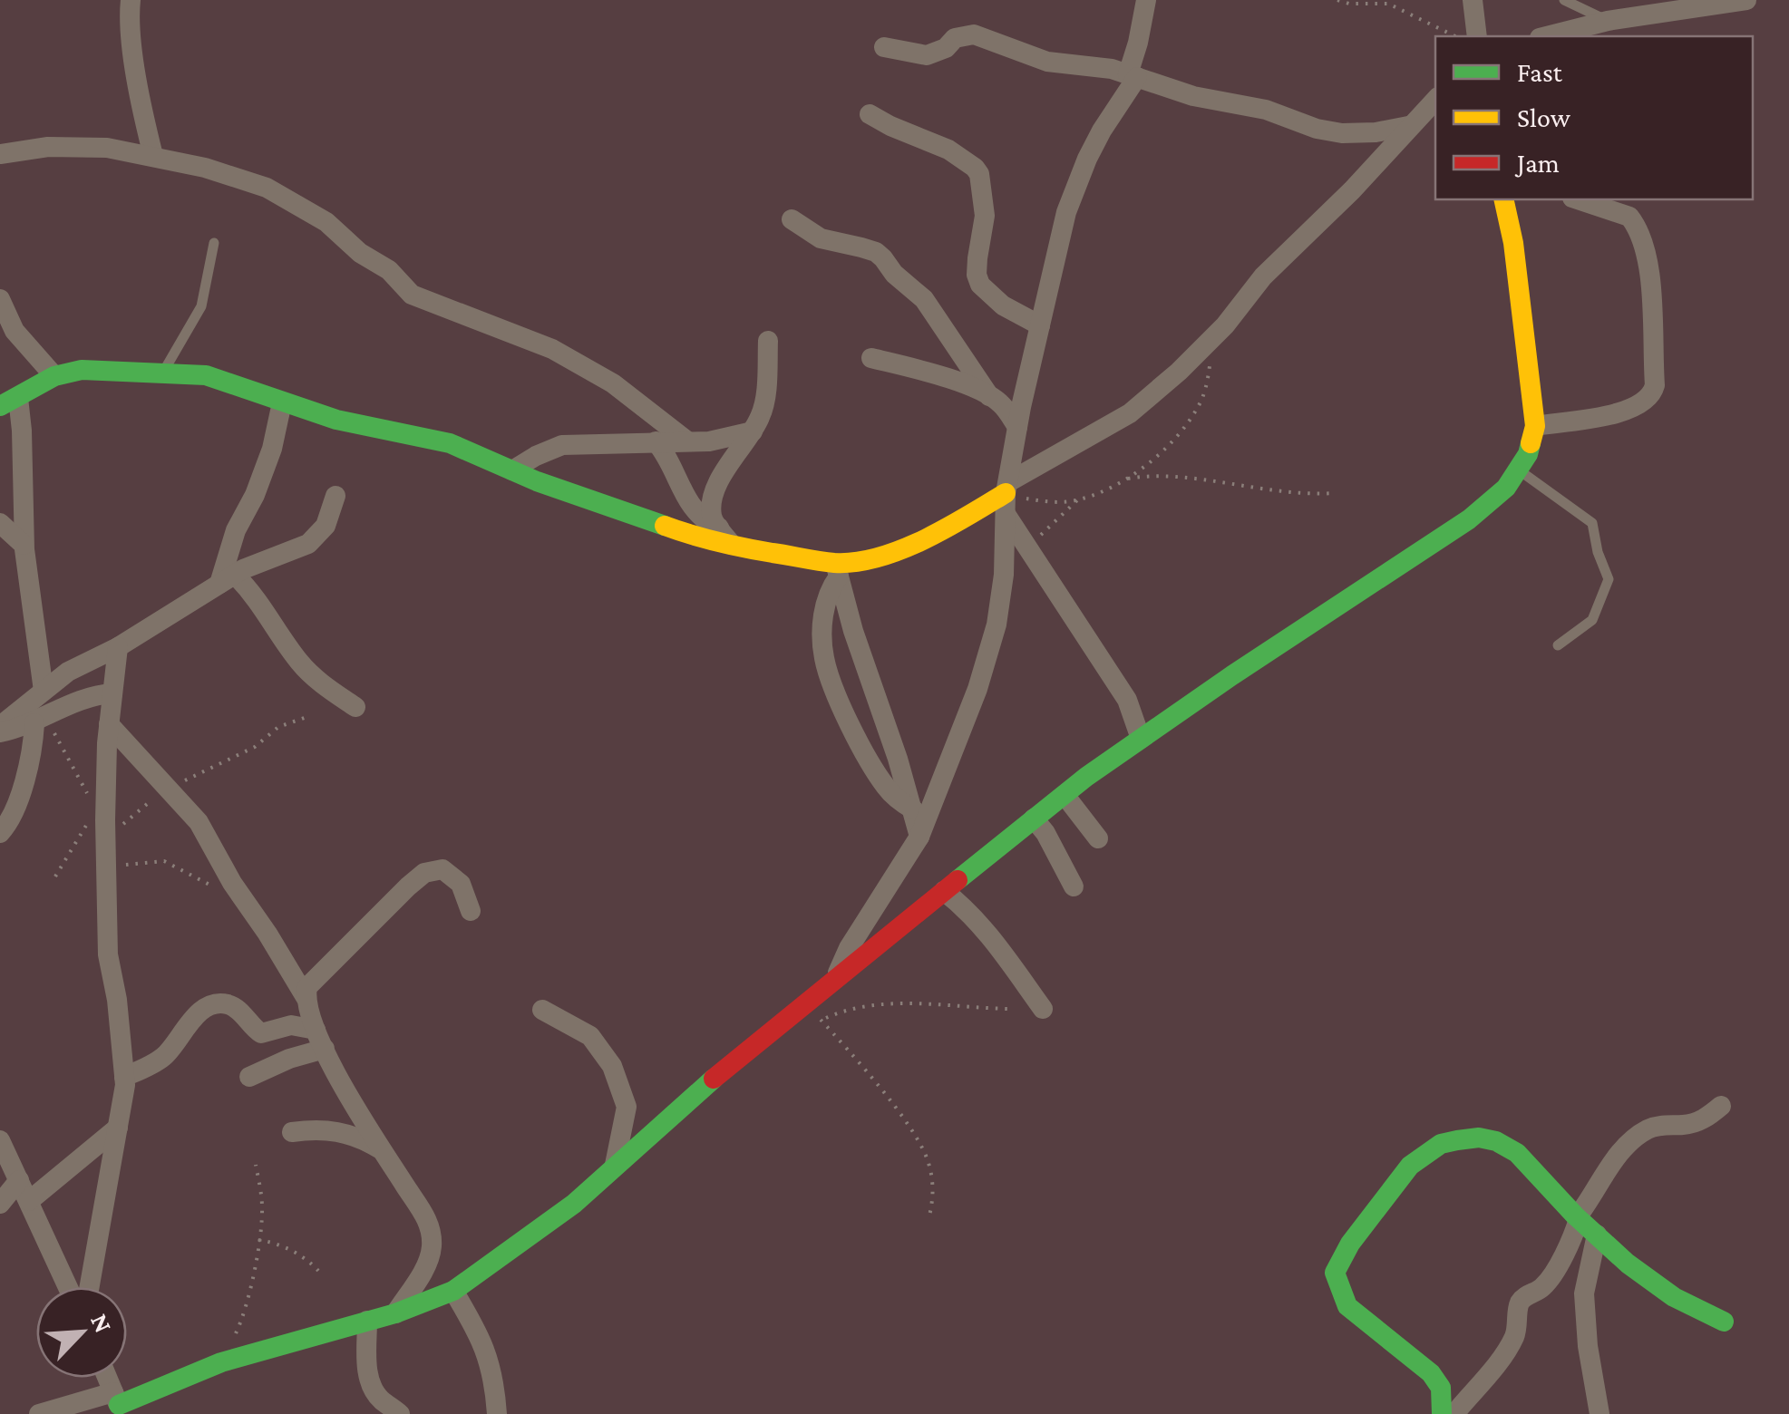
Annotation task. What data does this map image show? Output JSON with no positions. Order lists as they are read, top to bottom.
{
  "legend": ["Fast", "Slow", "Jam"],
  "north": "top right"
}
